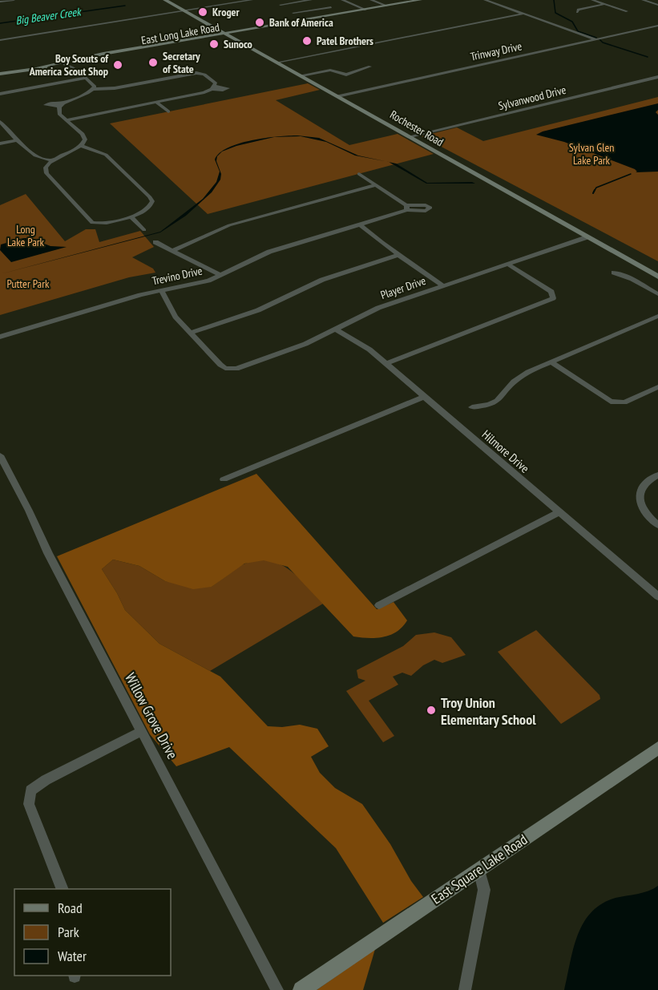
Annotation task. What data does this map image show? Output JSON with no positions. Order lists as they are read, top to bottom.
{
  "streets": {
    "main road": ["East Long Lake Road", "Rochester Road", "East Square Lake Road"],
    "street": [
      "Trinway Drive",
      "Sylvanwood Drive",
      "Trevino Drive",
      "Player Drive",
      "Hilmore Drive",
      "Willow Grove Drive"
    ]
  },
  "crossings": [
    ["East Long Lake Road", "Rochester Road"],
    ["Trinway Drive", "Rochester Road"],
    ["Sylvanwood Drive", "Rochester Road"],
    ["Rochester Road", "Player Drive"],
    ["Player Drive", "Hilmore Drive"]
  ],
  "water": ["Big Beaver Creek"],
  "parks": ["Sylvan Glen Lake Park", "Long Lake Park", "Putter Park"],
  "places": [
    "Kroger",
    "Bank of America",
    "Patel Brothers",
    "Sunoco",
    "Secretary of State",
    "Boy Scouts of America Scout Shop",
    "Troy Union Elementary School"
  ],
  "legend": ["Road", "Park", "Water"]
}
